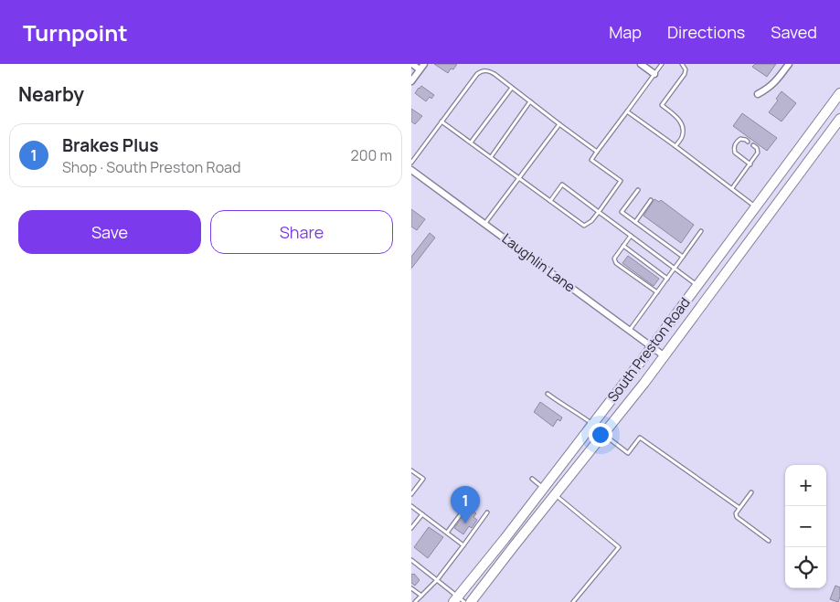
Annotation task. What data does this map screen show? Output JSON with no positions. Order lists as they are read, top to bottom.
{
  "streets": {
    "main road": ["South Preston Road"],
    "street": ["Laughlin Lane"]
  },
  "crossings": [
    ["Laughlin Lane", "South Preston Road"]
  ],
  "page": {
    "header": "Turnpoint",
    "nav": ["Map", "Directions", "Saved"],
    "heading": "Nearby",
    "list": [
      {
        "mark": "1",
        "name": "Brakes Plus",
        "note": "Shop · South Preston Road",
        "value": "200 m"
      }
    ],
    "buttons": ["Save", "Share"],
    "map_buttons": ["+", "−"],
    "pins": "1"
  }
}
